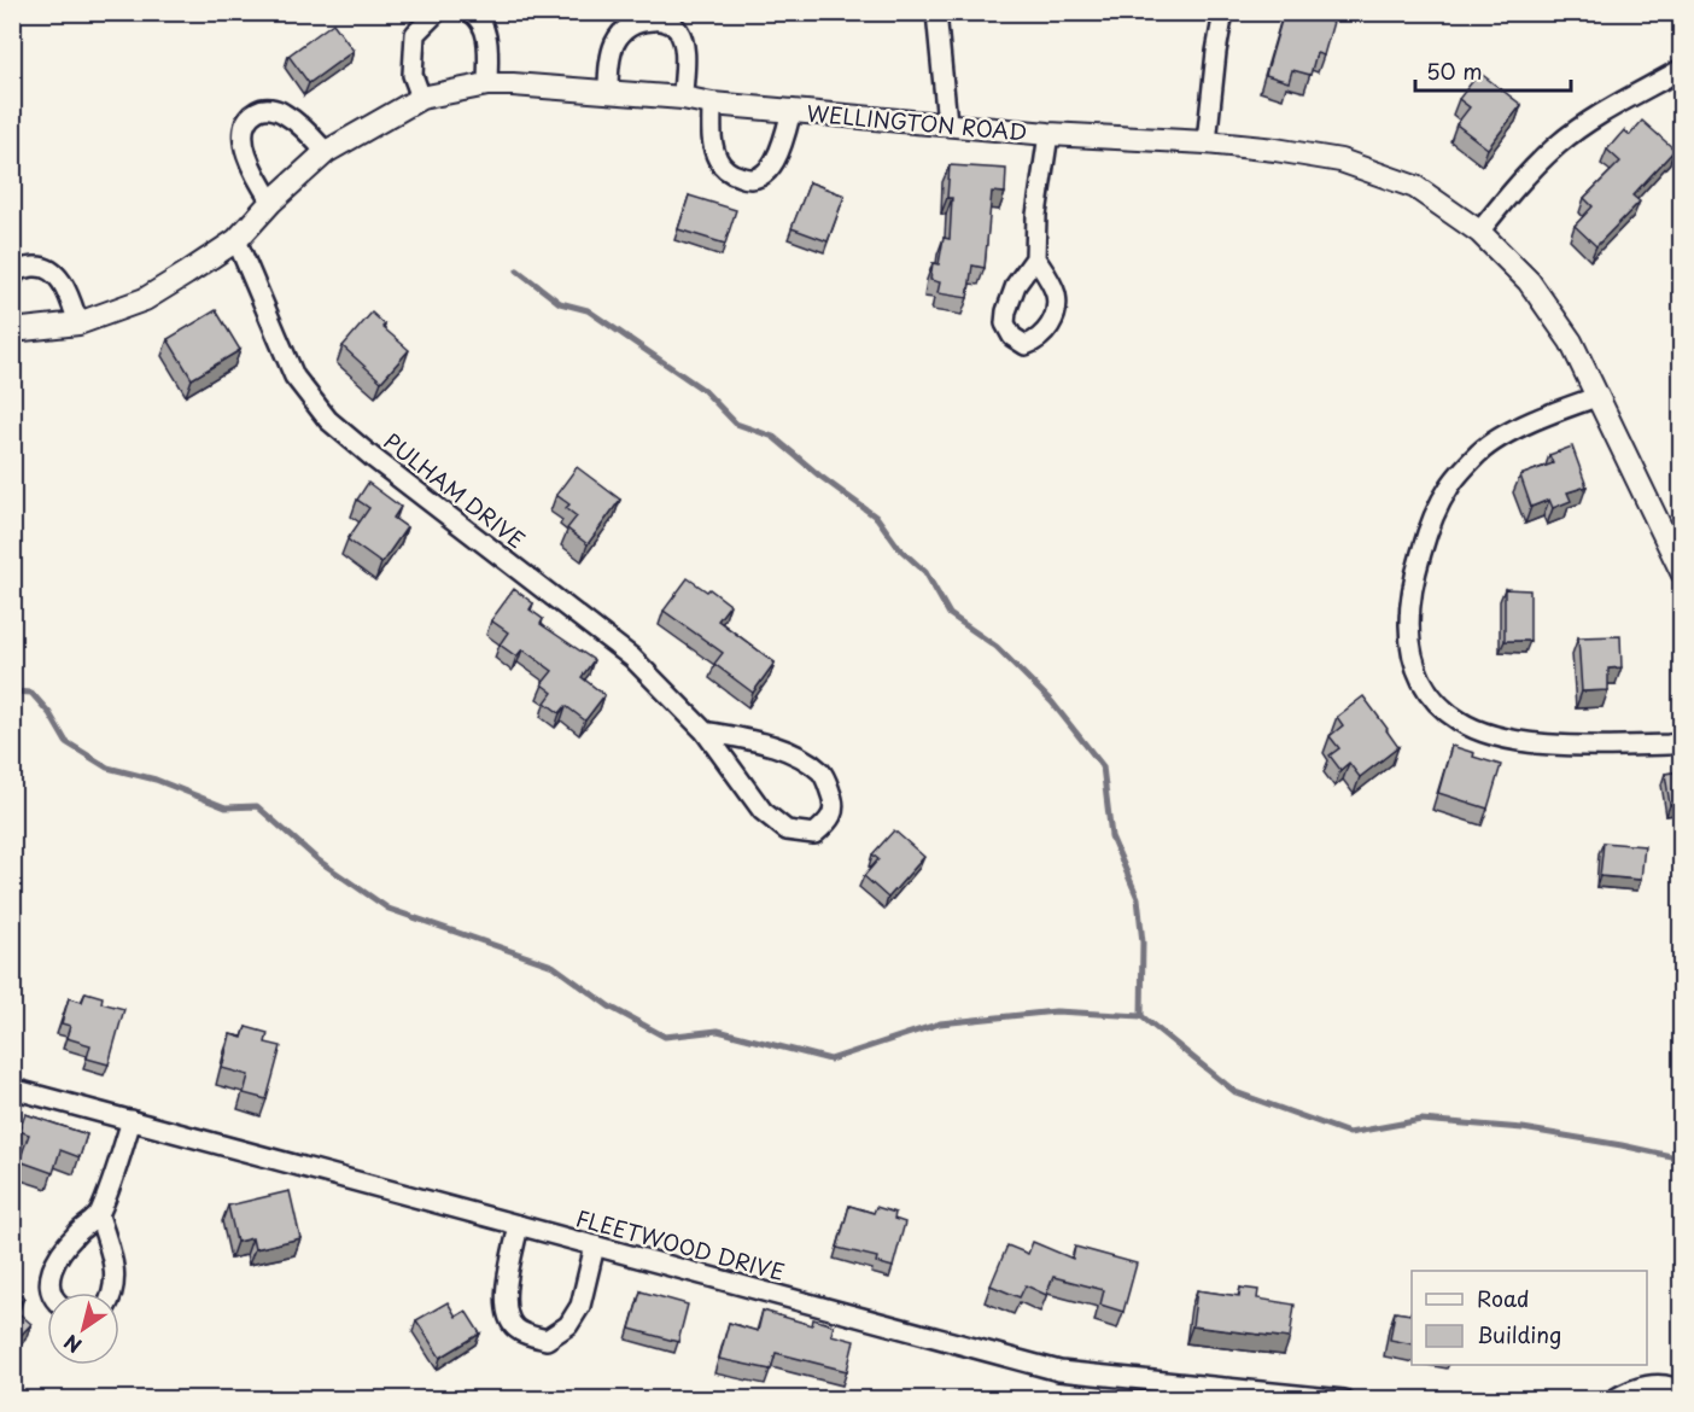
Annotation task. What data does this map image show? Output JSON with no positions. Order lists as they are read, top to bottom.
{
  "streets": {
    "street": ["WELLINGTON ROAD", "PULHAM DRIVE", "FLEETWOOD DRIVE"]
  },
  "crossings": [
    ["WELLINGTON ROAD", "PULHAM DRIVE"]
  ],
  "legend": ["Road", "Building"],
  "scale_bar": "50 m",
  "north": "bottom left"
}
